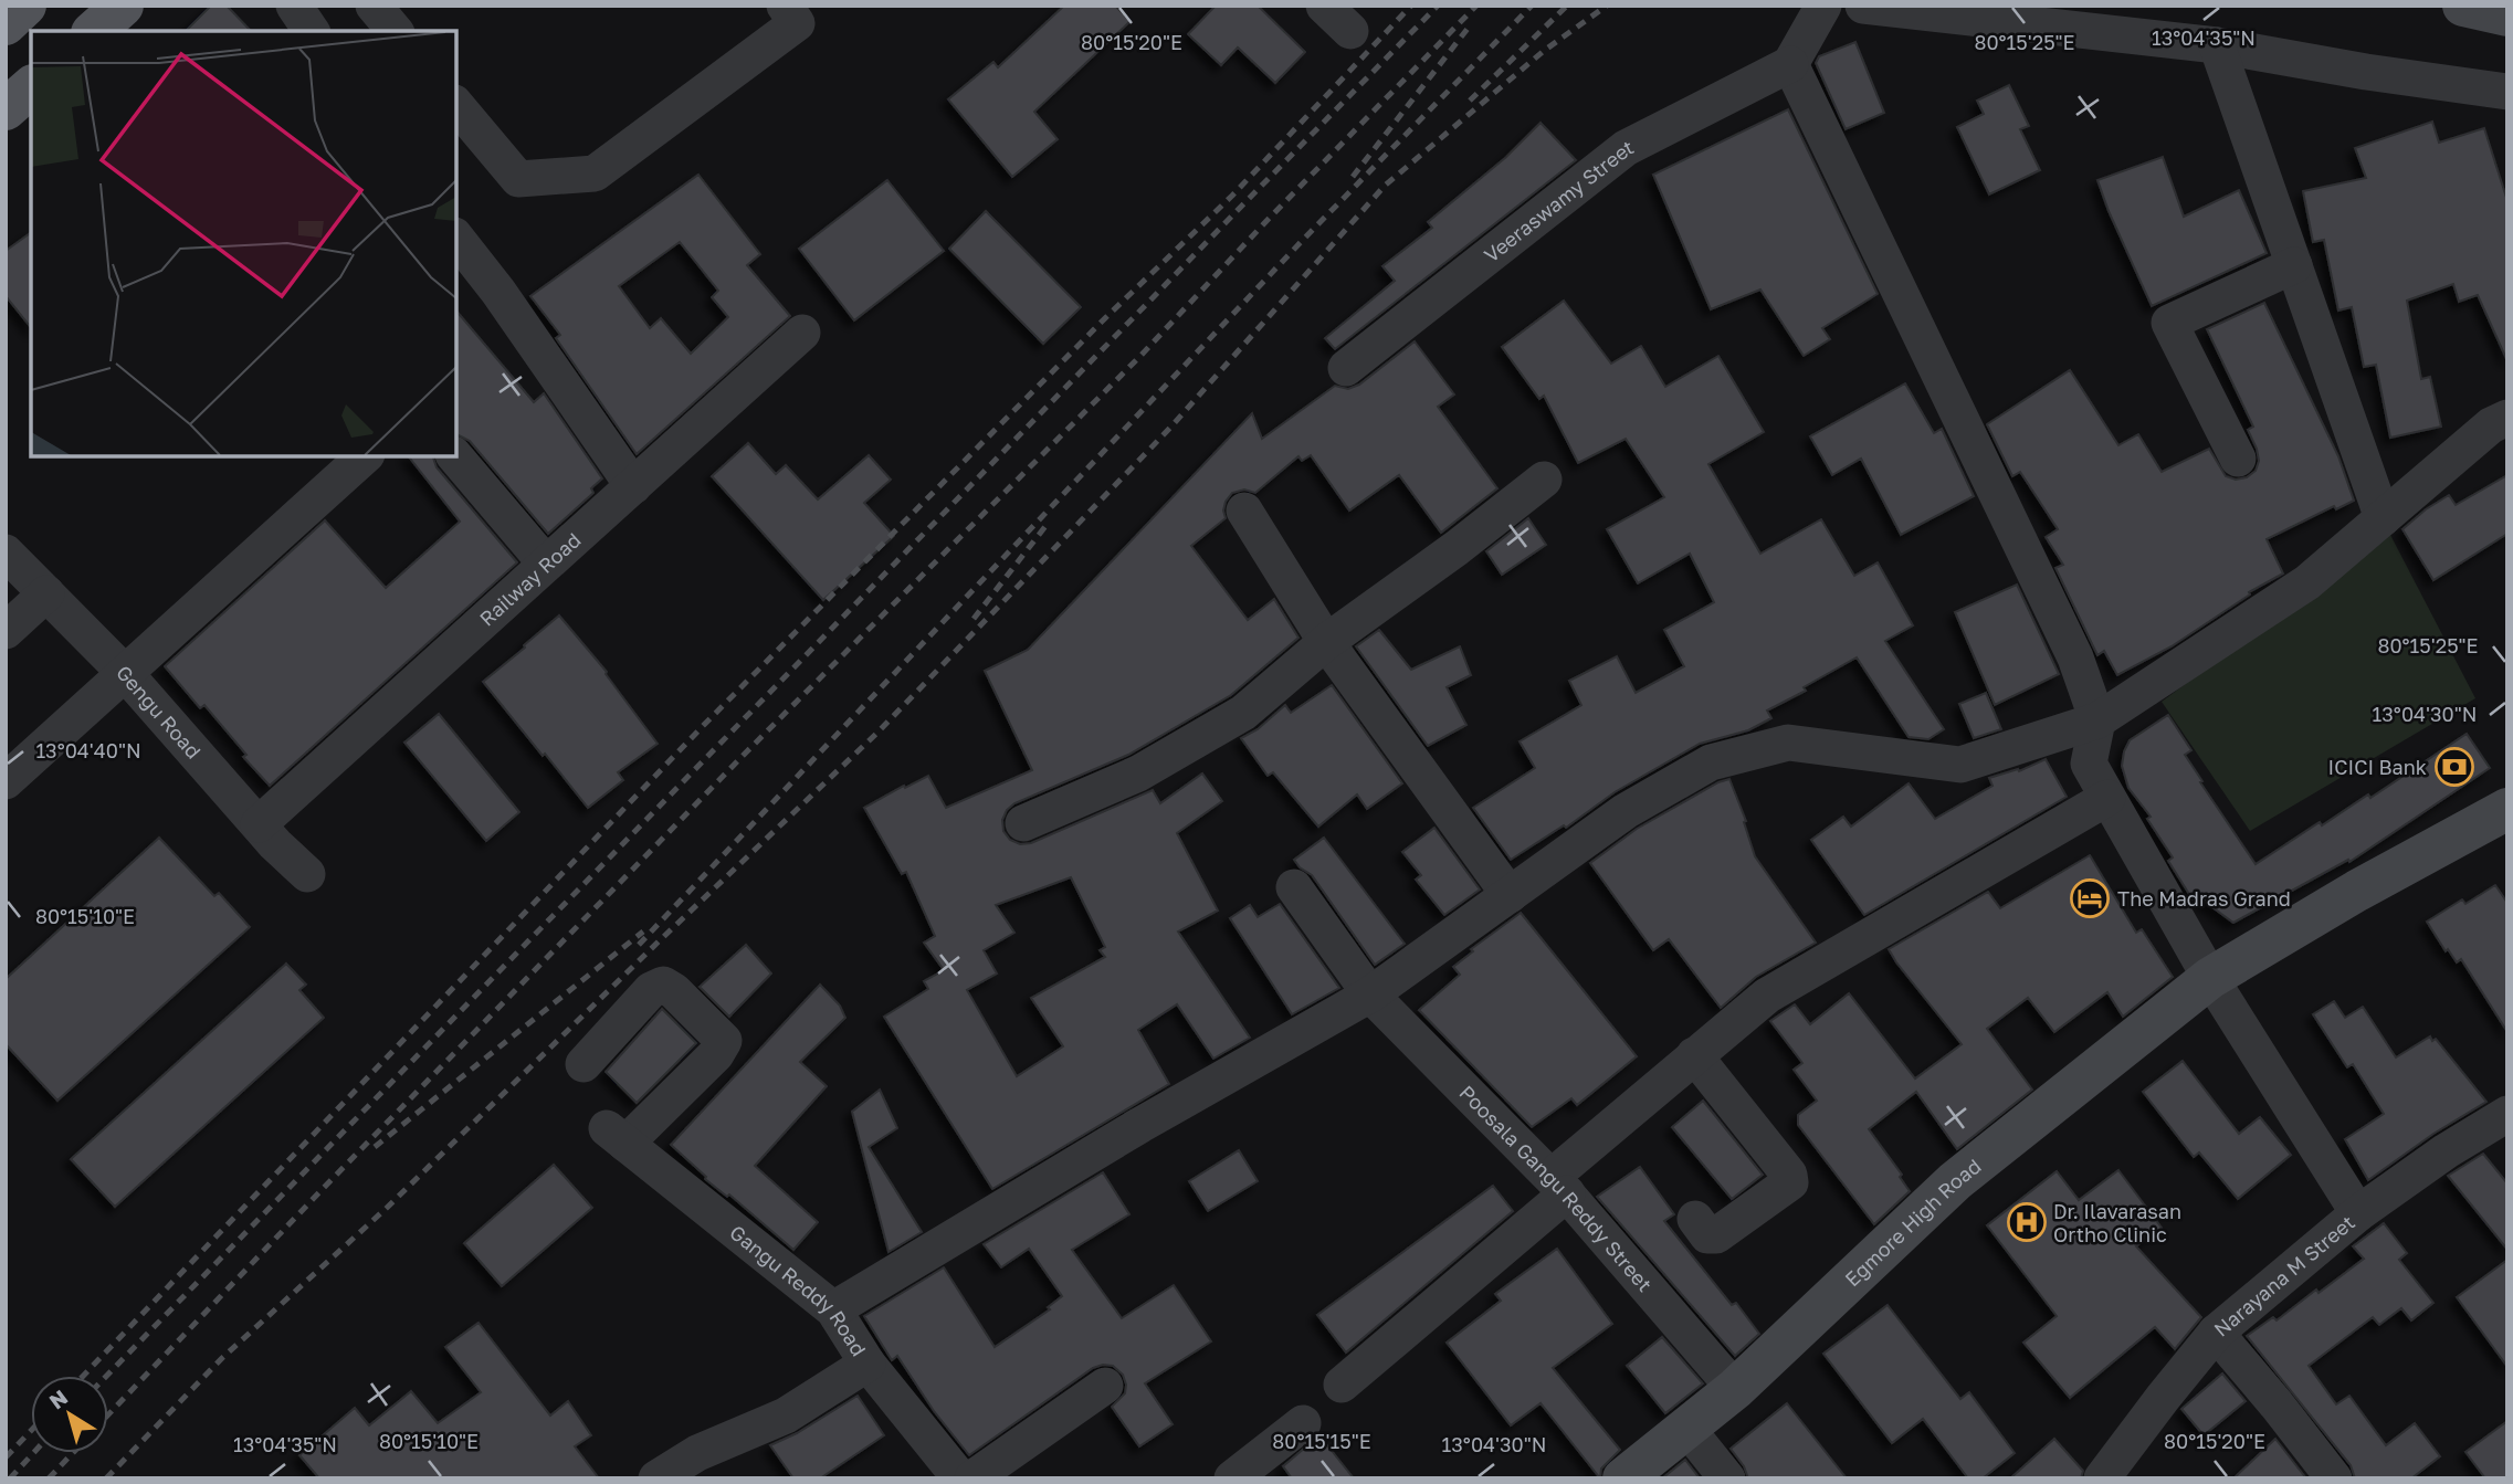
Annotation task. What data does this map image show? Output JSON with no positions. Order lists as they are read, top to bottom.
{
  "streets": {
    "main road": ["Egmore High Road"],
    "street": [
      "Veeraswamy Street",
      "Railway Road",
      "Gengu Road",
      "Poosala Gangu Reddy Street",
      "Narayana M Street",
      "Gangu Reddy Road"
    ]
  },
  "crossings": [
    ["Railway Road", "Gengu Road"],
    ["Poosala Gangu Reddy Street", "Egmore High Road"]
  ],
  "places": {
    "bank": ["ICICI Bank"],
    "hotel": ["The Madras Grand"],
    "hospital": ["Dr. Ilavarasan Ortho Clinic"]
  },
  "north": "top left",
  "coordinates": [
    "13°04'35\"N",
    "80°15'20\"E",
    "80°15'25\"E",
    "13°04'30\"N",
    "13°04'40\"N",
    "80°15'10\"E",
    "80°15'15\"E"
  ]
}
